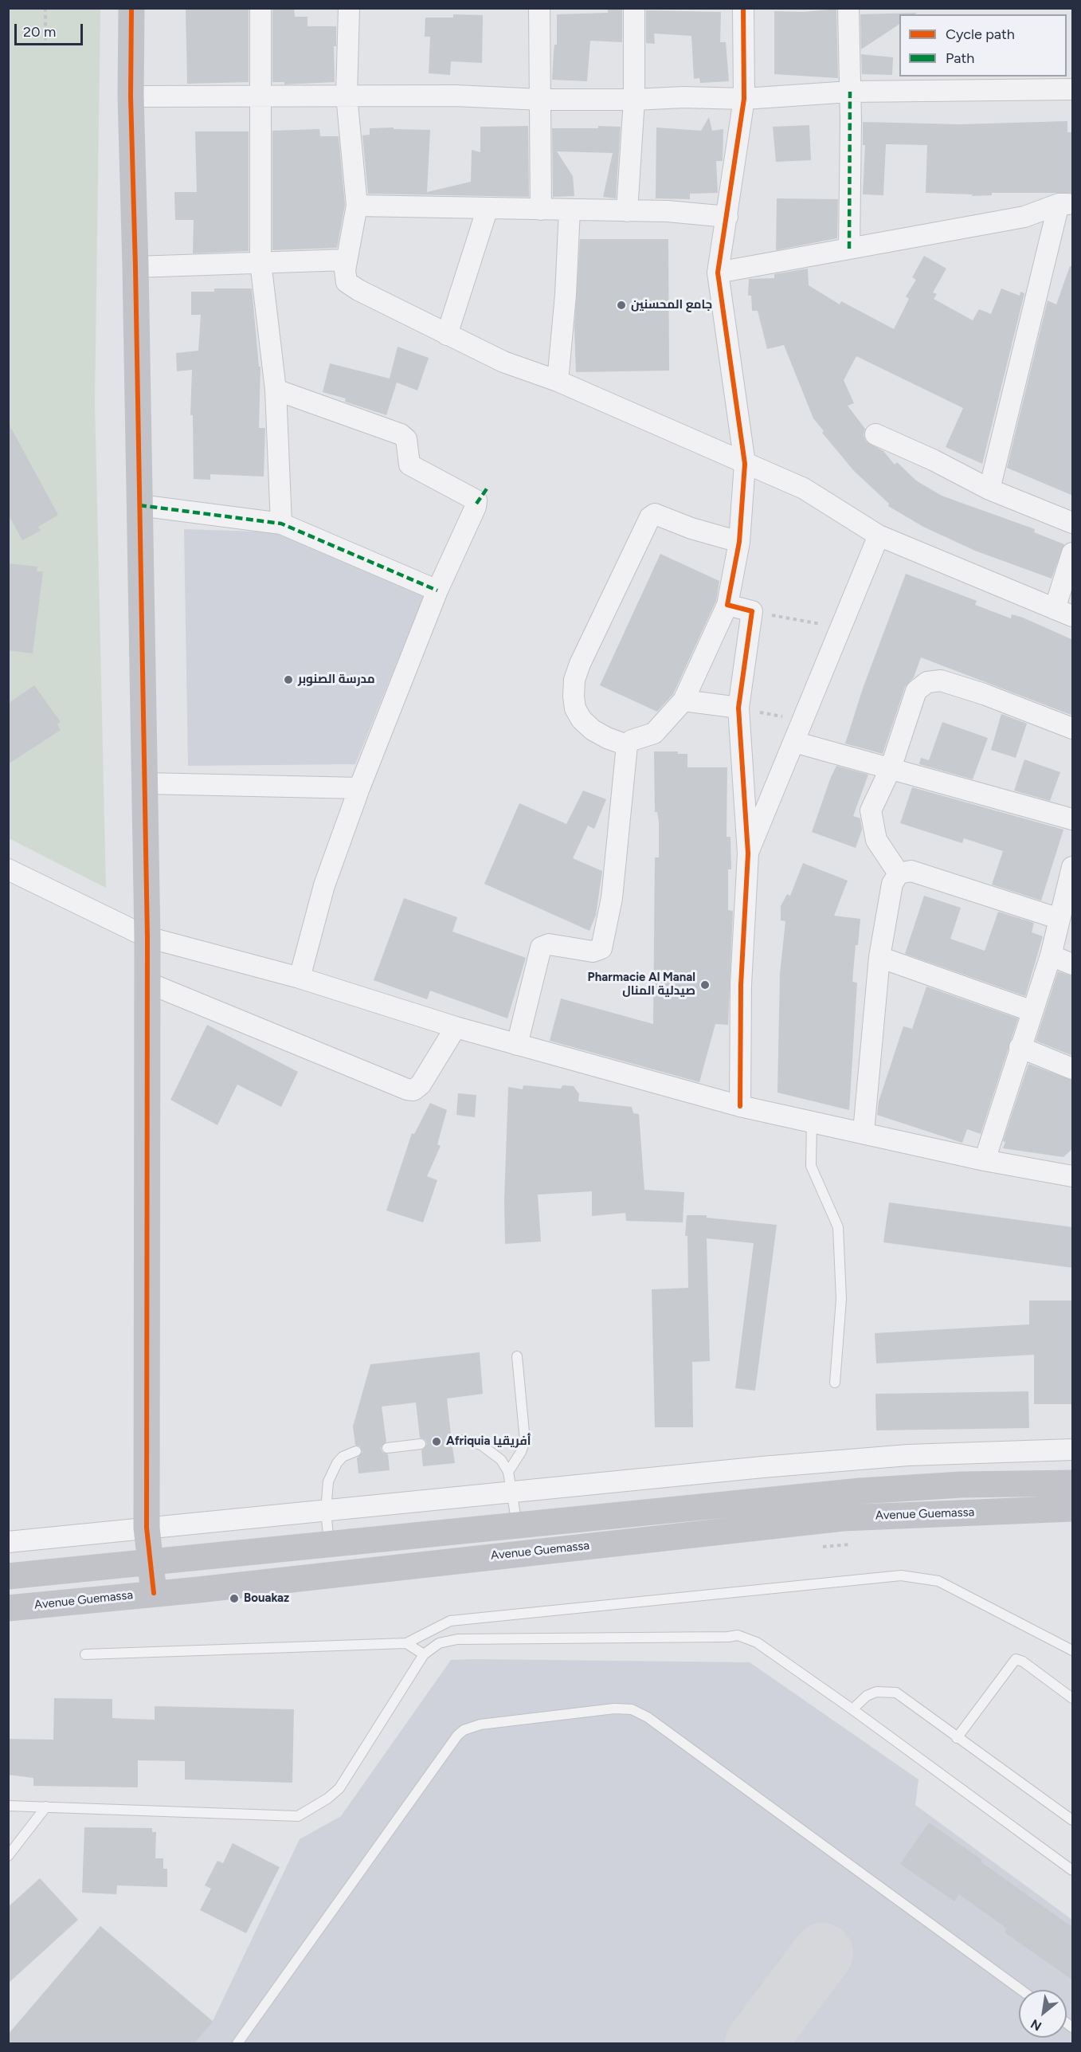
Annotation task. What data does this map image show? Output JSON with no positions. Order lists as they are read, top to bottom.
{
  "streets": {
    "main road": ["Avenue Guemassa"]
  },
  "places": [
    "جامع المحسنين",
    "مدرسة الصنوبر",
    "Pharmacie Al Manal صيدلية المنال",
    "Afriquia أفريقيا",
    "Bouakaz"
  ],
  "legend": ["Cycle path", "Path"],
  "scale_bar": "20 m",
  "north": "bottom left"
}
